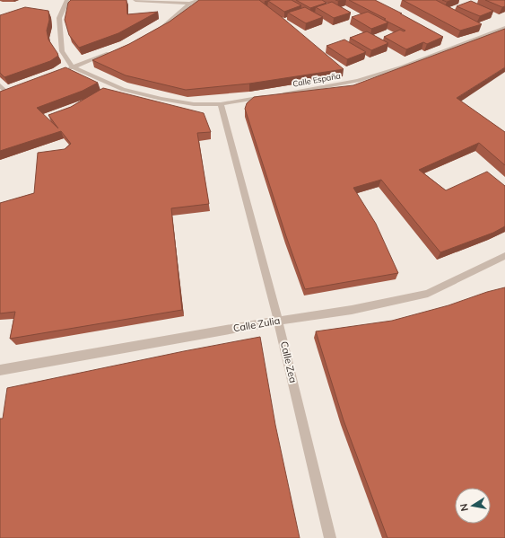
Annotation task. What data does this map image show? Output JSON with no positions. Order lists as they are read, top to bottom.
{
  "streets": {
    "street": ["Calle España", "Calle Zulia", "Calle Zea"]
  },
  "crossings": [
    ["Calle Zulia", "Calle Zea"]
  ],
  "north": "left"
}
